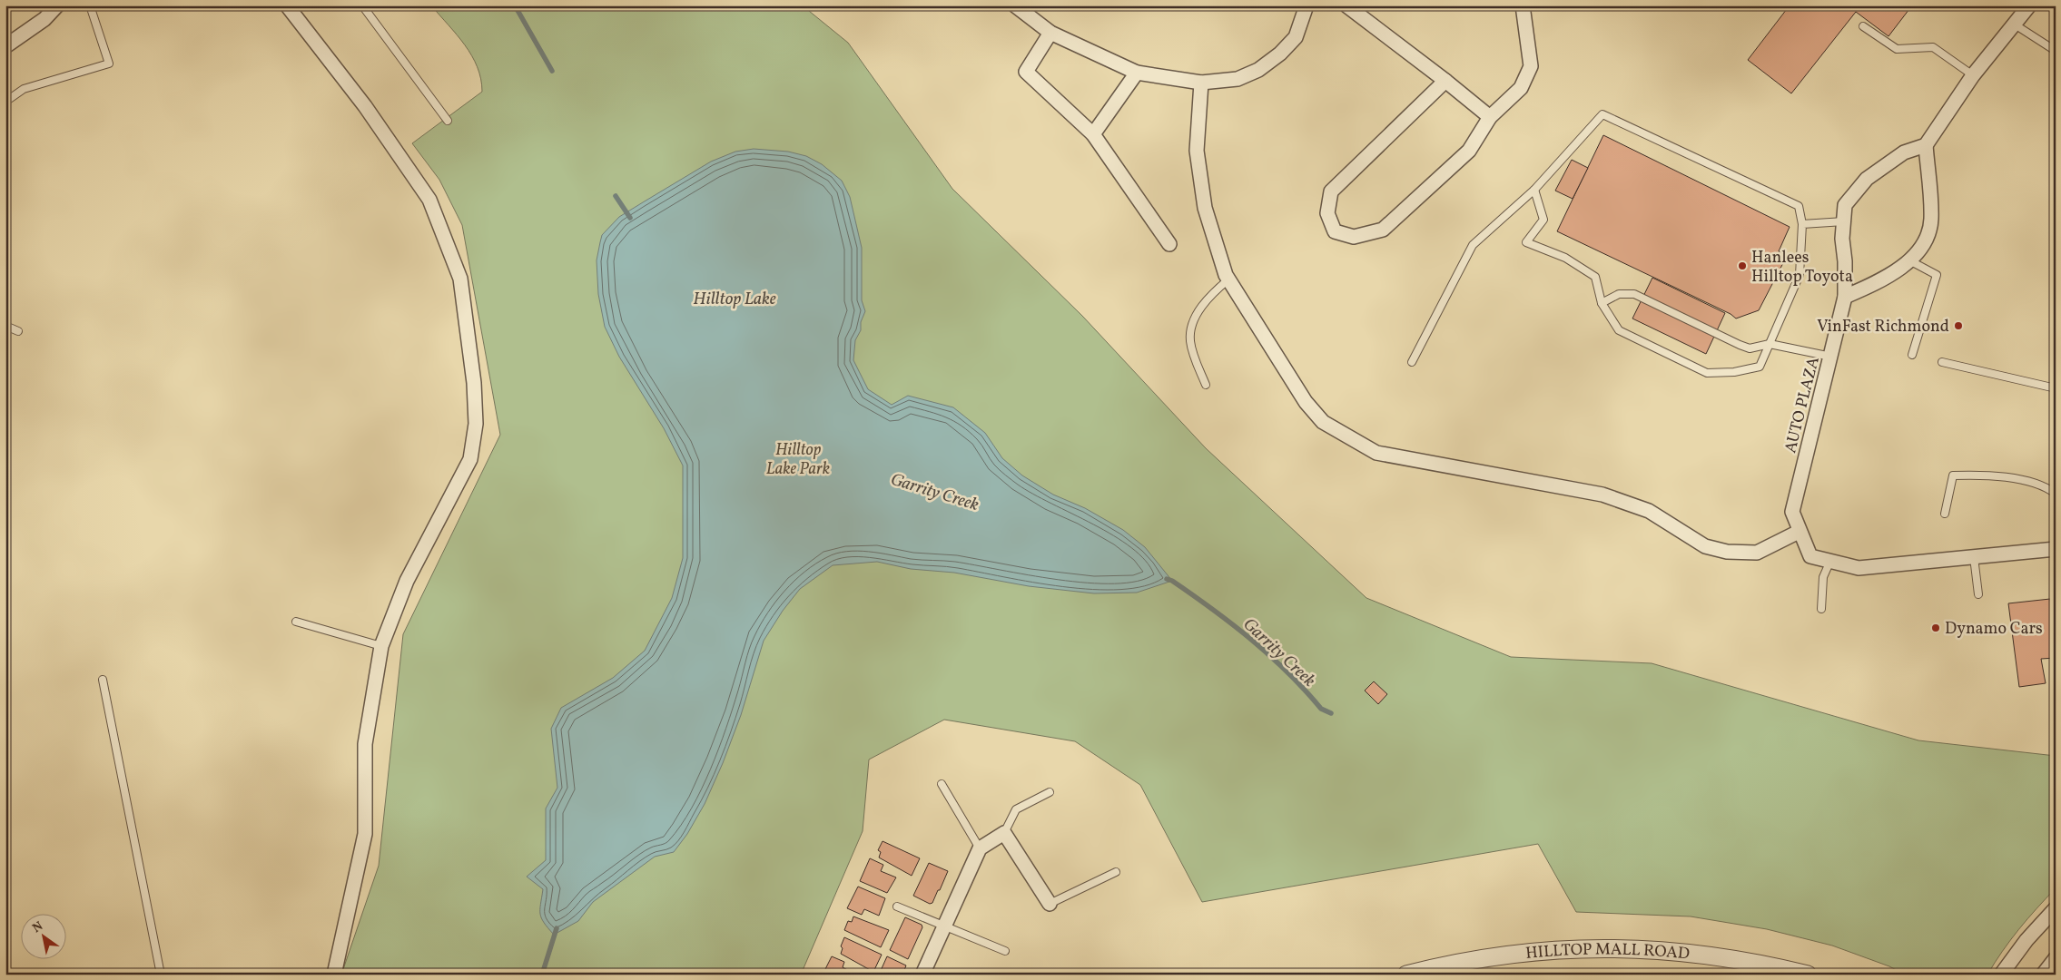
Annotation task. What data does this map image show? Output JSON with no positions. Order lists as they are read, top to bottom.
{
  "streets": {
    "street": ["AUTO PLAZA", "HILLTOP MALL ROAD"]
  },
  "water": ["Hilltop Lake", "Garrity Creek"],
  "parks": ["Hilltop Lake Park"],
  "places": ["Hanlees Hilltop Toyota", "VinFast Richmond", "Dynamo Cars"],
  "north": "top left"
}
